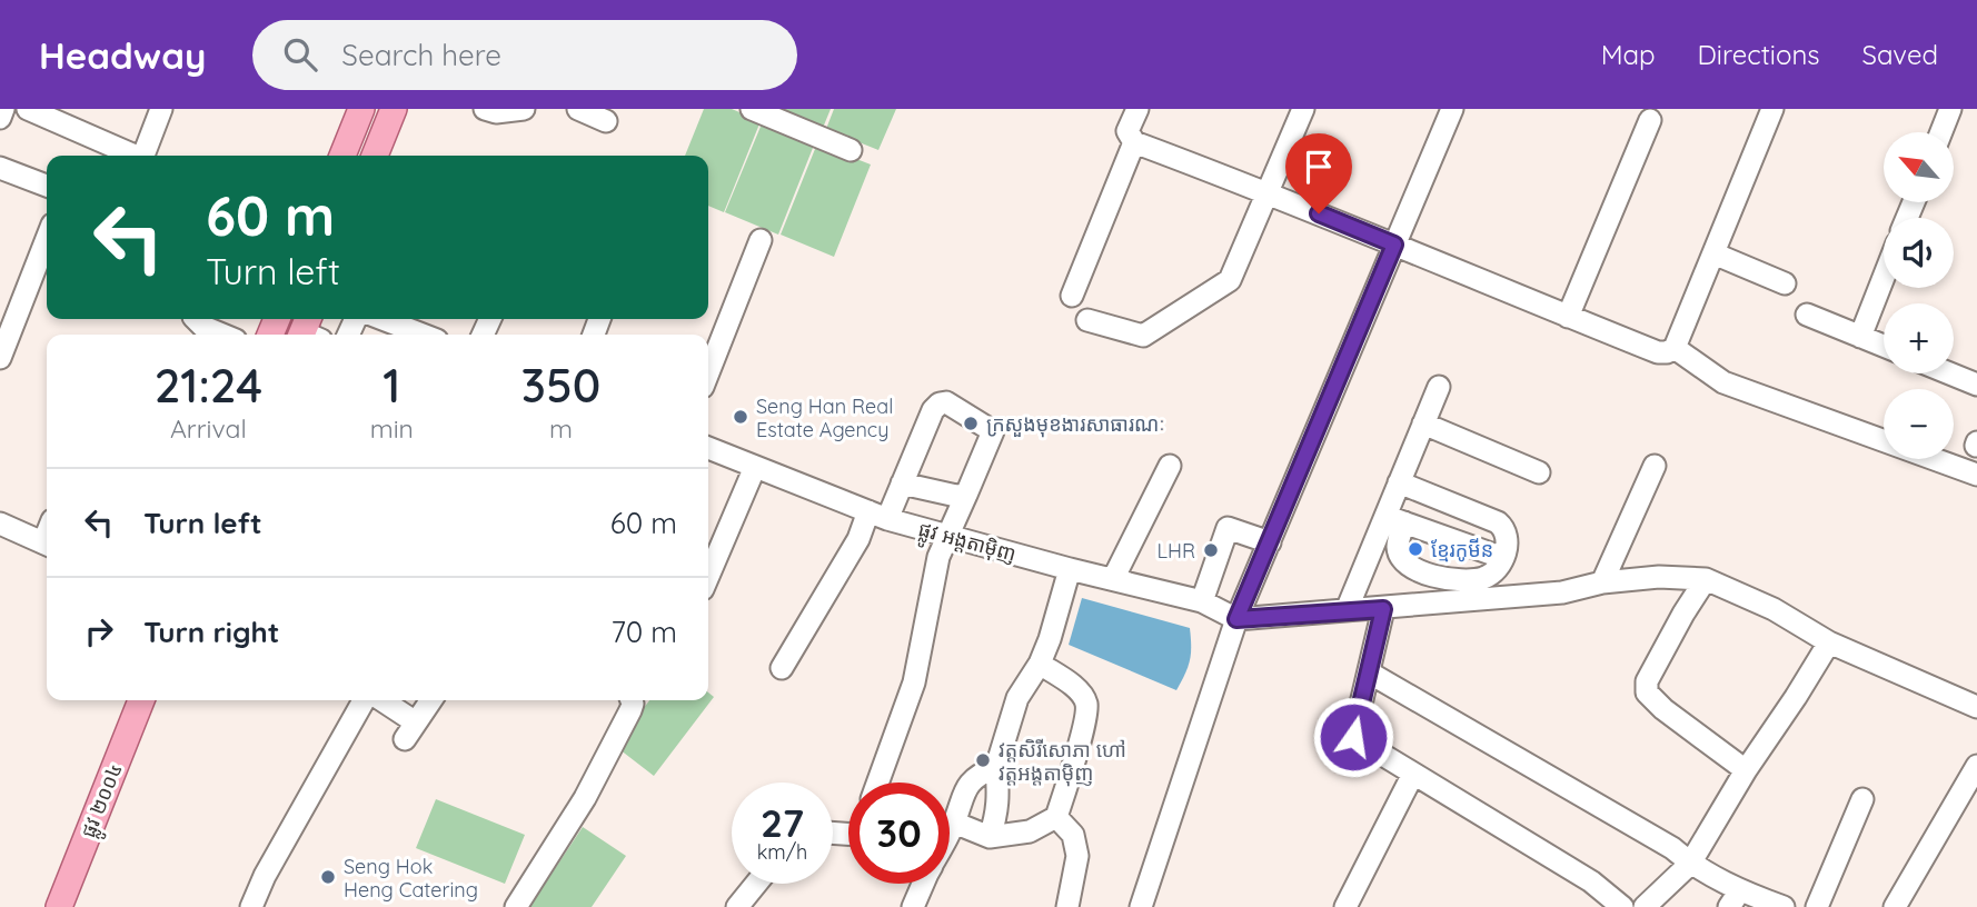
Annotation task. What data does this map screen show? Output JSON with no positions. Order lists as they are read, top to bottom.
{
  "streets": {
    "main road": ["ផ្លូវ ២០០៤"],
    "street": ["ផ្លូវ អង្តតាម៉ិញ"]
  },
  "places": [
    "Seng Han Real Estate Agency",
    "ក្រសួងមុខងារសាធារណៈ",
    "ខ្មែរកូមីន",
    "LHR",
    "វត្តសិរីសោភា ហៅ វត្តអង្តតាម៉ិញ",
    "Seng Hok Heng Catering"
  ],
  "north": "top left",
  "page": {
    "header": "Headway",
    "search": "Search here",
    "nav": ["Map", "Directions", "Saved"],
    "map_buttons": ["+", "−"],
    "turn": ["60 m", "Turn left"],
    "eta": [
      "21:24",
      "Arrival",
      "1",
      "min",
      "350",
      "m"
    ],
    "list": [
      {
        "name": "Turn left",
        "value": "60 m"
      },
      {
        "name": "Turn right",
        "value": "70 m"
      }
    ],
    "speed": "27 km/h",
    "limit": "30"
  }
}
